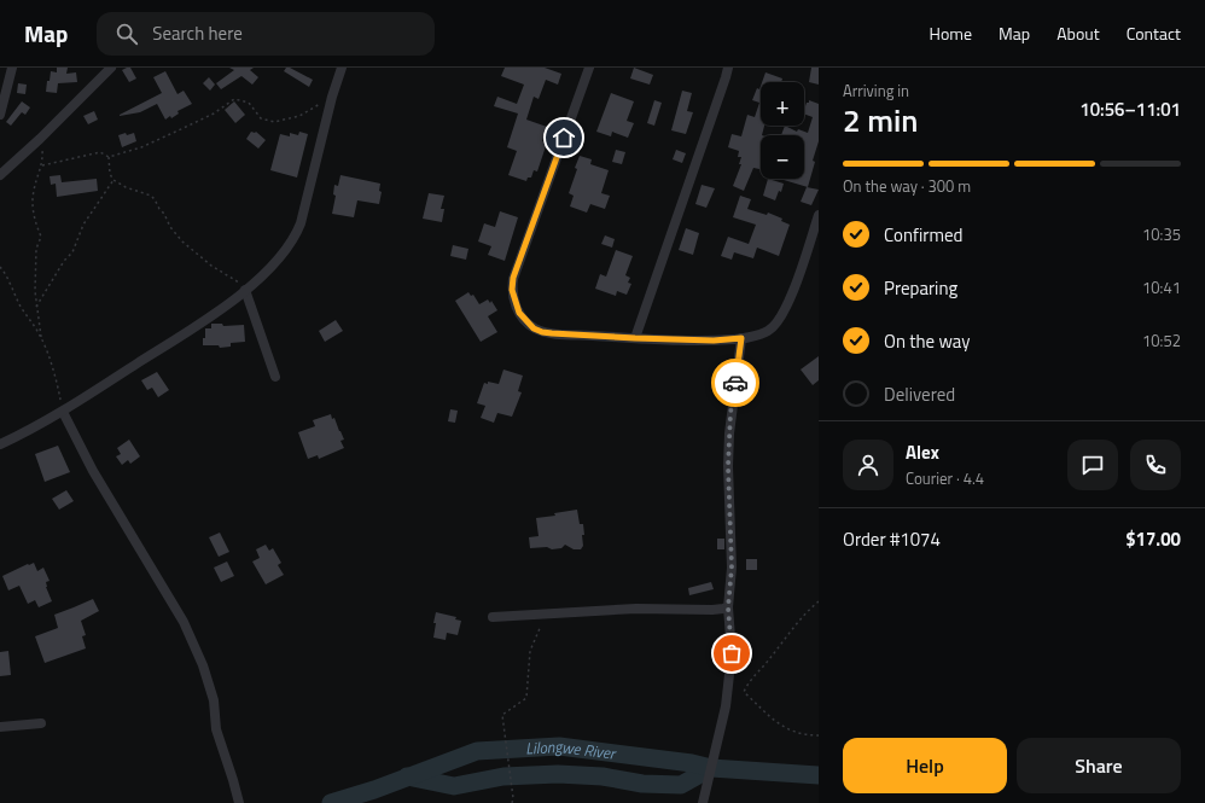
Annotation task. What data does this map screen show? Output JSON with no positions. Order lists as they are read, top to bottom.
{
  "water": ["Lilongwe River"],
  "page": {
    "header": "Map",
    "search": "Search here",
    "nav": [
      "Home",
      "Map",
      "About",
      "Contact"
    ],
    "heading": ["2 min", "Arriving in", "10:56–11:01"],
    "panel": [
      "Alex",
      "Courier · 4.4",
      "Order #1074",
      "$17.00"
    ],
    "map_buttons": ["+", "−"],
    "bar": "On the way · 300 m",
    "list": [
      ["Confirmed", "10:35"],
      ["Preparing", "10:41"],
      ["On the way", "10:52"],
      "Delivered"
    ],
    "buttons": ["Help", "Share"]
  }
}
